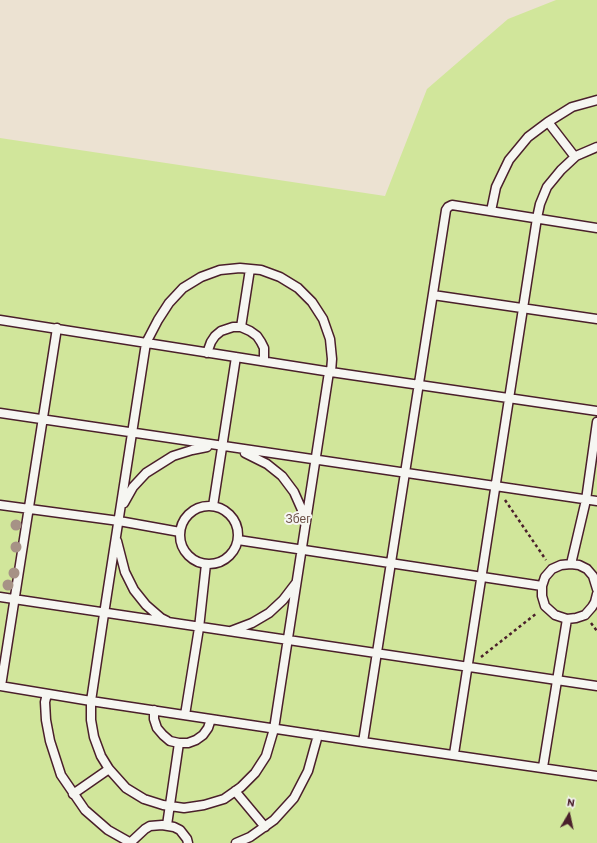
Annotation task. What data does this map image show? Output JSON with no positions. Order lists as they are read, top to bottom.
{
  "parks": ["Збег"],
  "north": "top"
}
